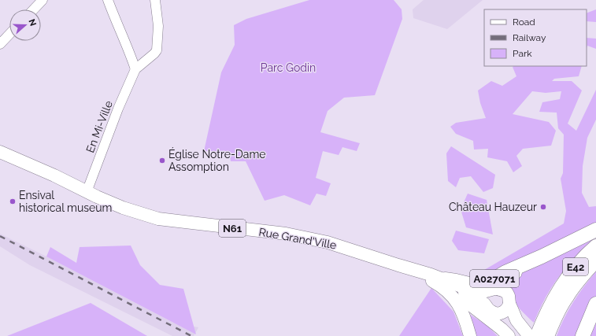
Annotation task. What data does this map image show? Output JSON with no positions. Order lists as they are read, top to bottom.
{
  "streets": {
    "highway": ["E42", "A027071"],
    "main road": ["N61", "Rue Grand'Ville"],
    "street": ["En Mi-Ville"]
  },
  "crossings": [
    ["En Mi-Ville", "N61"],
    ["En Mi-Ville", "Rue Grand'Ville"],
    ["N61", "Rue Grand'Ville"],
    ["Rue Grand'Ville", "A027071"]
  ],
  "parks": ["Parc Godin"],
  "places": ["Église Notre-Dame Assomption", "Ensival historical museum", "Château Hauzeur"],
  "legend": ["Road", "Railway", "Park"],
  "north": "right"
}
